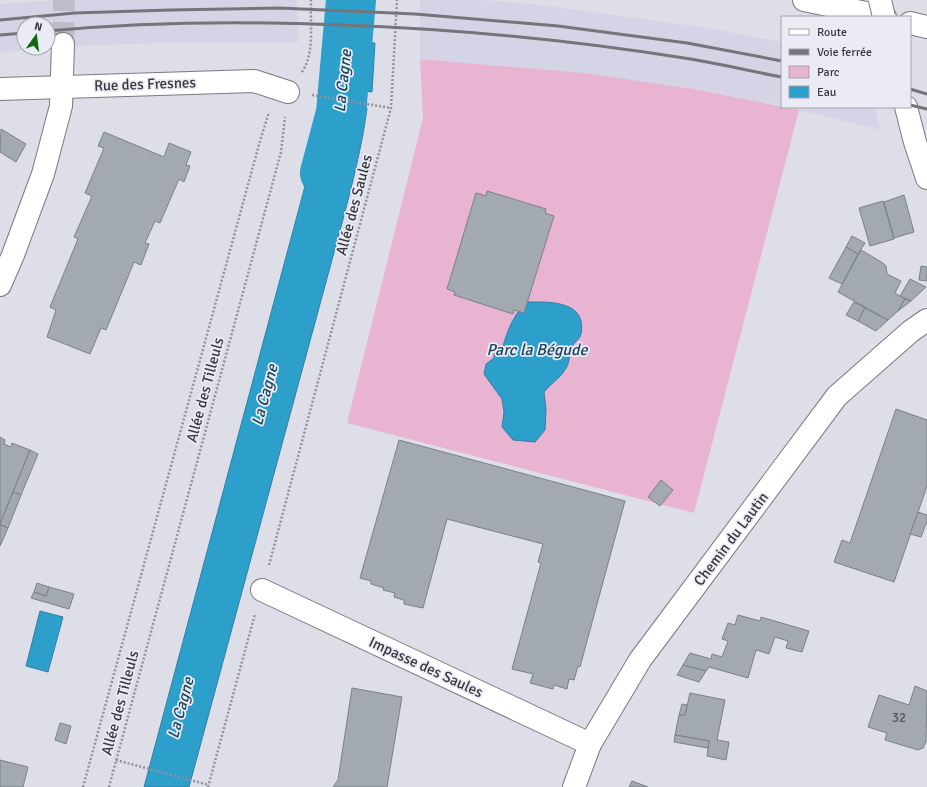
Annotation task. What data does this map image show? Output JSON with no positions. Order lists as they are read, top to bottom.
{
  "streets": {
    "main road": ["Rue des Fresnes", "Chemin du Lautin", "Impasse des Saules"],
    "path": ["Allée des Saules", "Allée des Tilleuls"]
  },
  "crossings": [
    ["Rue des Fresnes", "Allée des Tilleuls"],
    ["Chemin du Lautin", "Impasse des Saules"]
  ],
  "water": ["La Cagne", "Parc la Bégude"],
  "house_numbers": ["32"],
  "legend": [
    "Route",
    "Voie ferrée",
    "Parc",
    "Eau"
  ],
  "north": "top"
}
